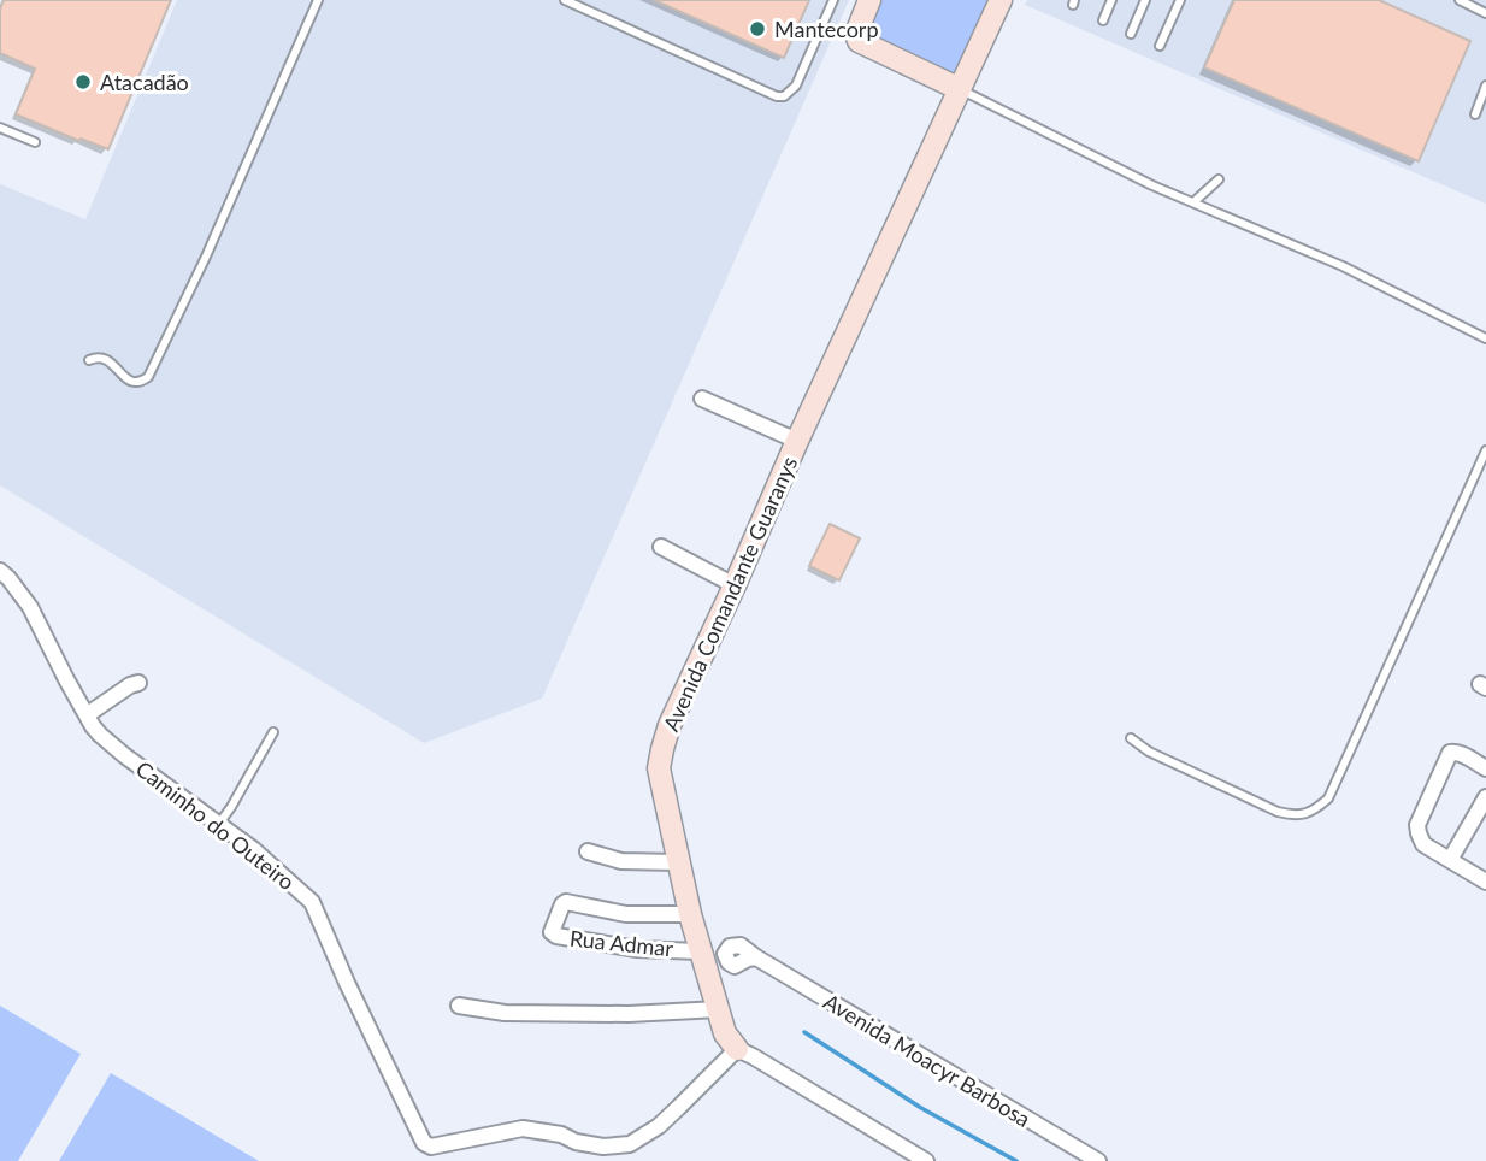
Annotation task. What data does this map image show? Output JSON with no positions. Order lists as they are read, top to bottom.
{
  "streets": {
    "street": [
      "Avenida Comandante Guaranys",
      "Caminho do Outeiro",
      "Rua Admar",
      "Avenida Moacyr Barbosa"
    ]
  },
  "crossings": [
    ["Avenida Comandante Guaranys", "Caminho do Outeiro"],
    ["Avenida Comandante Guaranys", "Rua Admar"]
  ],
  "places": ["Mantecorp", "Atacadão"]
}
